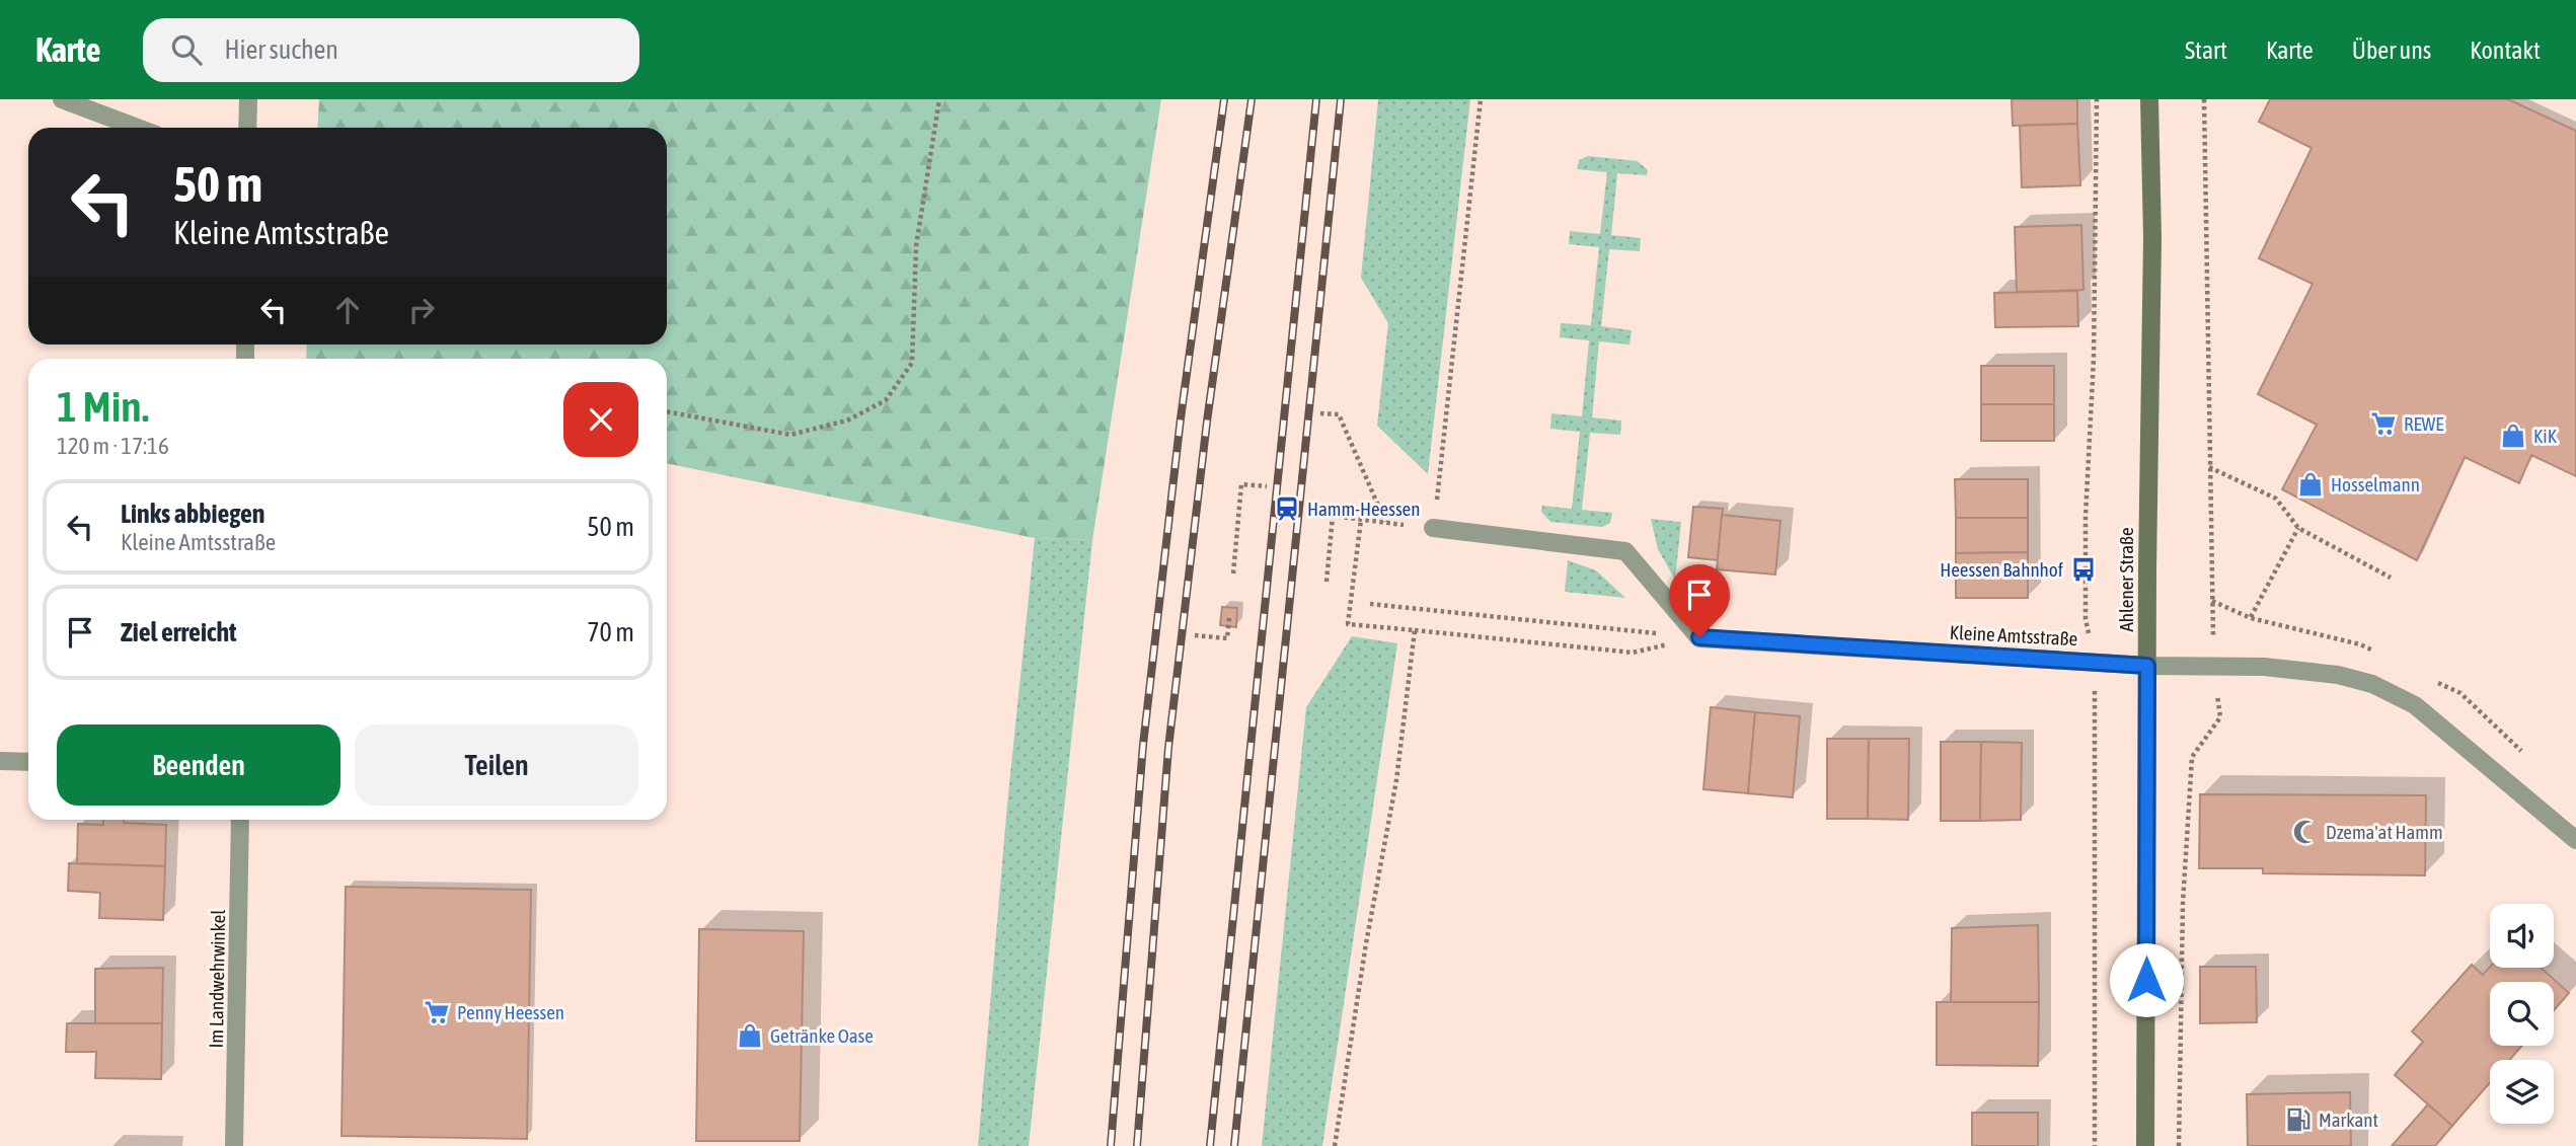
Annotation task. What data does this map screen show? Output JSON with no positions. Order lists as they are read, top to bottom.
{
  "streets": {
    "main road": ["Ahlener Straße"],
    "street": ["Kleine Amtsstraße", "Im Landwehrwinkel"]
  },
  "crossings": [
    ["Ahlener Straße", "Kleine Amtsstraße"]
  ],
  "places": {
    "supermarket": ["REWE", "Penny Heessen"],
    "shop": ["KiK", "Hosselmann", "Getränke Oase"],
    "station": ["Hamm-Heessen"],
    "bus stop": ["Heessen Bahnhof"],
    "mosque": ["Dzema'at Hamm"],
    "fuel station": ["Markant"]
  },
  "page": {
    "header": "Karte",
    "search": "Hier suchen",
    "nav": [
      "Start",
      "Karte",
      "Über uns",
      "Kontakt"
    ],
    "turn": ["50 m", "Kleine Amtsstraße"],
    "heading": ["1 Min.", "120 m · 17:16"],
    "list": [
      {
        "name": "Links abbiegen",
        "note": "Kleine Amtsstraße",
        "value": "50 m"
      },
      {
        "name": "Ziel erreicht",
        "value": "70 m"
      }
    ],
    "buttons": ["Beenden", "Teilen"]
  }
}
